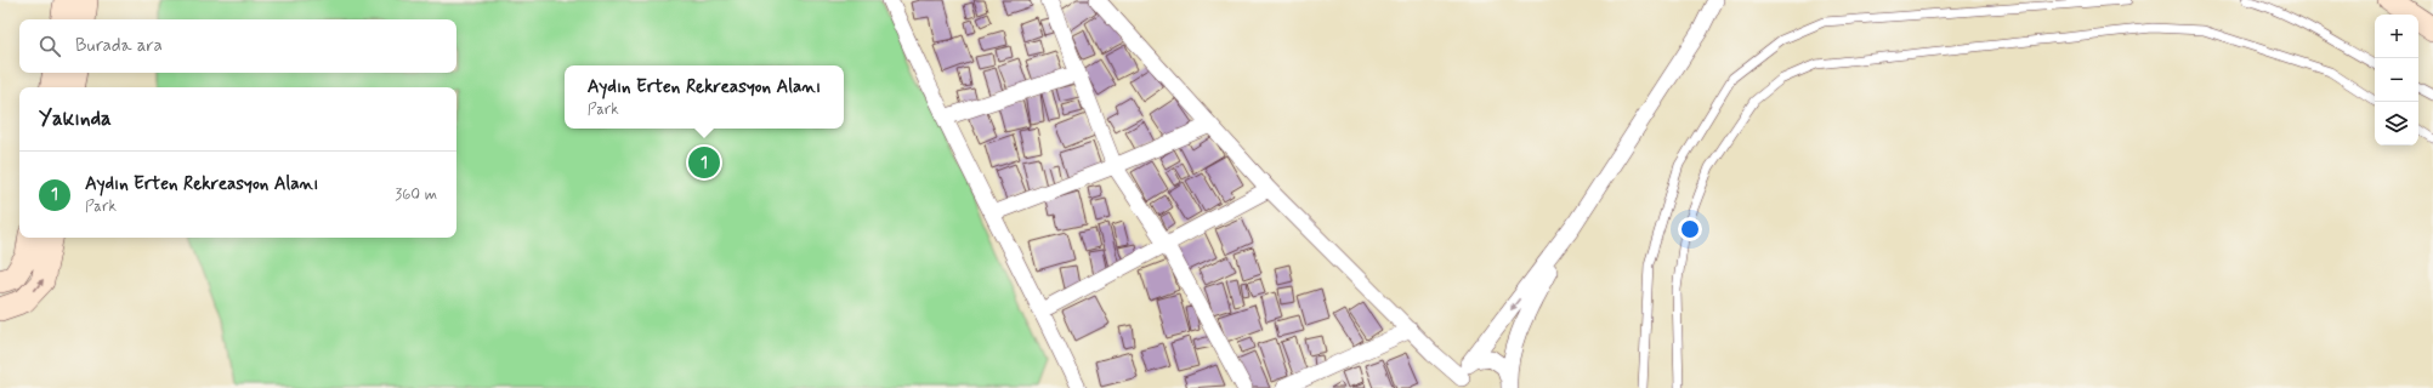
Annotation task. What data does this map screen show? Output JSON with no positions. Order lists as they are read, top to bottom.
{
  "page": {
    "map_buttons": ["+", "−"],
    "search": "Burada ara",
    "popup": ["Aydın Erten Rekreasyon Alanı", "Park"],
    "heading": "Yakında",
    "pins": "1",
    "list": [
      {
        "mark": "1",
        "name": "Aydın Erten Rekreasyon Alanı",
        "note": "Park",
        "value": "360 m"
      }
    ]
  }
}
